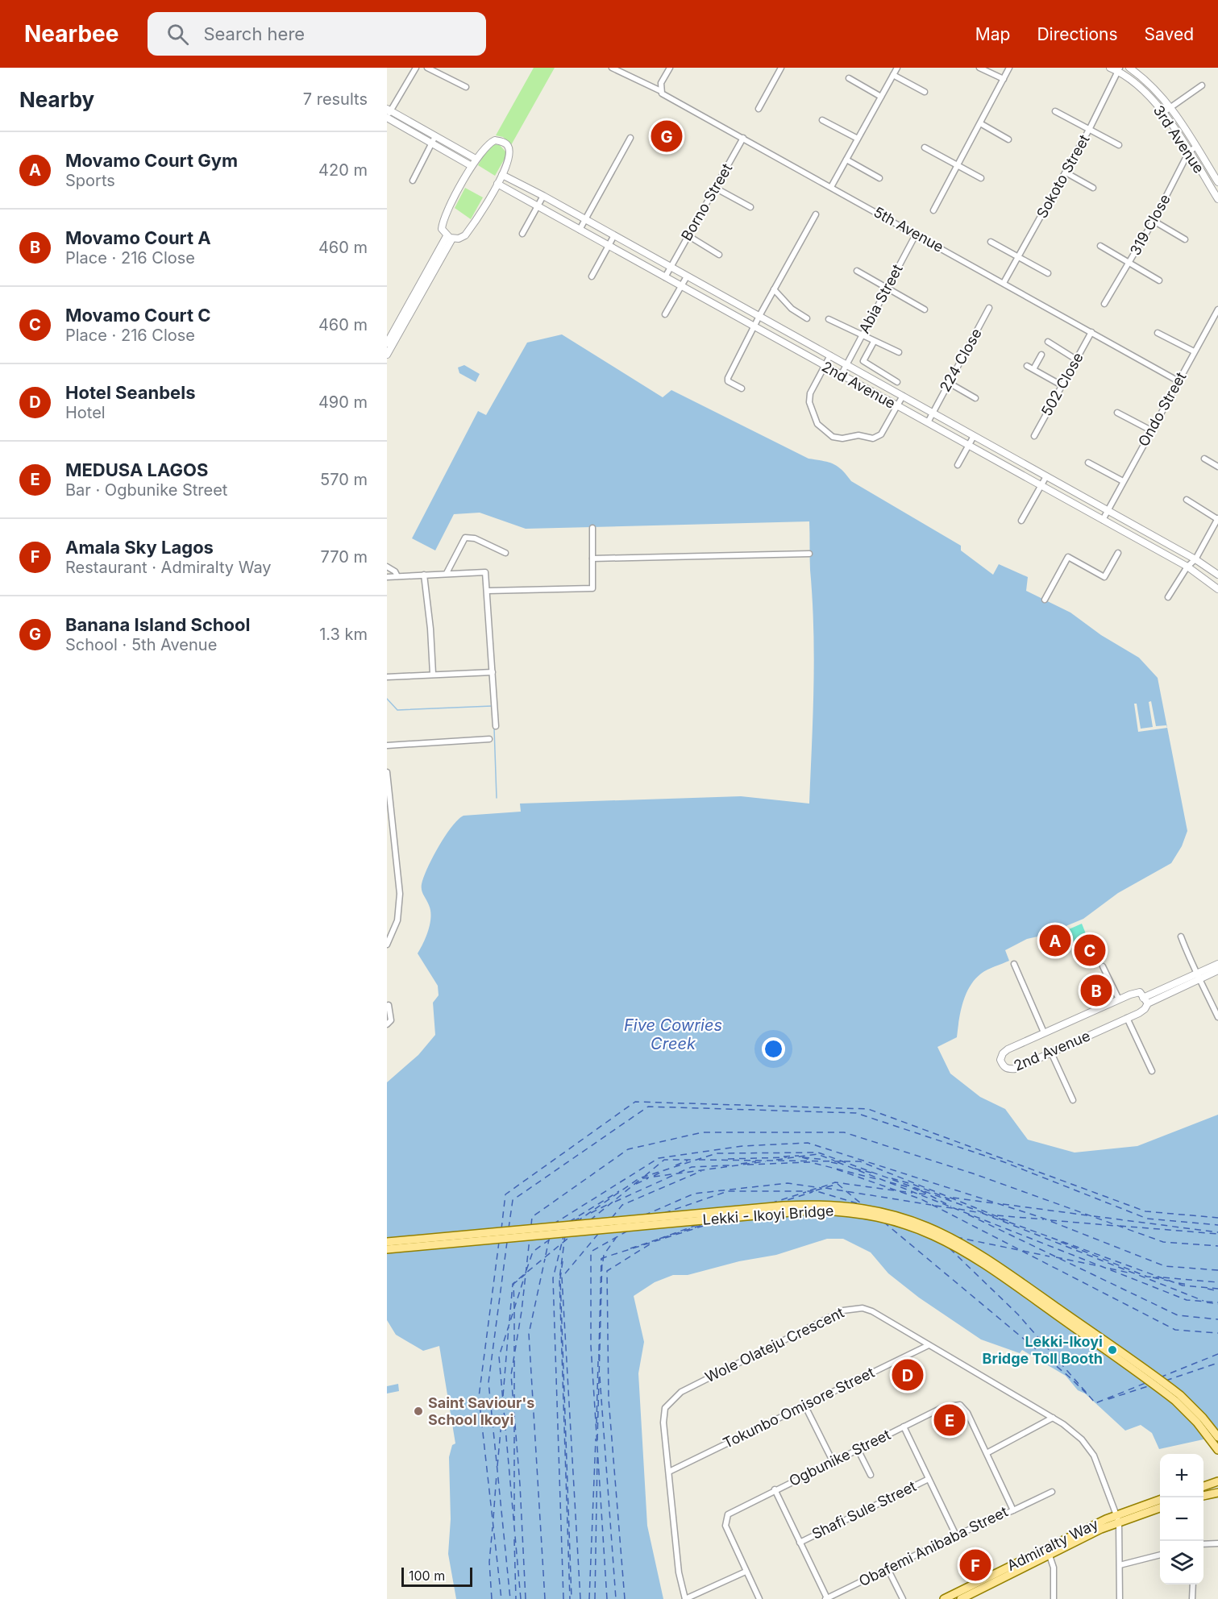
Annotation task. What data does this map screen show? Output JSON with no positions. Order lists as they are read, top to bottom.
{
  "streets": {
    "main road": ["Lekki - Ikoyi Bridge", "Admiralty Way"],
    "street": [
      "3rd Avenue",
      "Sokoto Street",
      "Borno Street",
      "319 Close",
      "5th Avenue",
      "Abia Street",
      "224 Close",
      "502 Close",
      "2nd Avenue",
      "Ondo Street",
      "Wole Olateju Crescent",
      "Tokunbo Omisore Street",
      "Ogbunike Street",
      "Shafi Sule Street",
      "Obafemi Anibaba Street"
    ]
  },
  "crossings": [
    ["3rd Avenue", "Sokoto Street"],
    ["3rd Avenue", "319 Close"],
    ["Sokoto Street", "5th Avenue"],
    ["Borno Street", "5th Avenue"],
    ["Borno Street", "2nd Avenue"],
    ["5th Avenue", "Abia Street"],
    ["5th Avenue", "502 Close"],
    ["5th Avenue", "Ondo Street"],
    ["Abia Street", "2nd Avenue"],
    ["224 Close", "2nd Avenue"],
    ["2nd Avenue", "Ondo Street"],
    ["Wole Olateju Crescent", "Tokunbo Omisore Street"],
    ["Wole Olateju Crescent", "Admiralty Way"],
    ["Ogbunike Street", "Obafemi Anibaba Street"]
  ],
  "water": ["Five Cowries Creek"],
  "places": ["Lekki-Ikoyi Bridge Toll Booth", "Saint Saviour's School Ikoyi"],
  "scale_bar": "100 m",
  "page": {
    "header": "Nearbee",
    "search": "Search here",
    "nav": ["Map", "Directions", "Saved"],
    "heading": ["Nearby", "7 results"],
    "pins": [
      "G",
      "A",
      "C",
      "B",
      "D",
      "E",
      "F"
    ],
    "list": [
      {
        "mark": "A",
        "name": "Movamo Court Gym",
        "note": "Sports",
        "value": "420 m"
      },
      {
        "mark": "B",
        "name": "Movamo Court A",
        "note": "Place · 216 Close",
        "value": "460 m"
      },
      {
        "mark": "C",
        "name": "Movamo Court C",
        "note": "Place · 216 Close",
        "value": "460 m"
      },
      {
        "mark": "D",
        "name": "Hotel Seanbels",
        "note": "Hotel",
        "value": "490 m"
      },
      {
        "mark": "E",
        "name": "MEDUSA LAGOS",
        "note": "Bar · Ogbunike Street",
        "value": "570 m"
      },
      {
        "mark": "F",
        "name": "Amala Sky Lagos",
        "note": "Restaurant · Admiralty Way",
        "value": "770 m"
      },
      {
        "mark": "G",
        "name": "Banana Island School",
        "note": "School · 5th Avenue",
        "value": "1.3 km"
      }
    ],
    "map_buttons": ["+", "−"],
    "scale": "100 m"
  }
}
